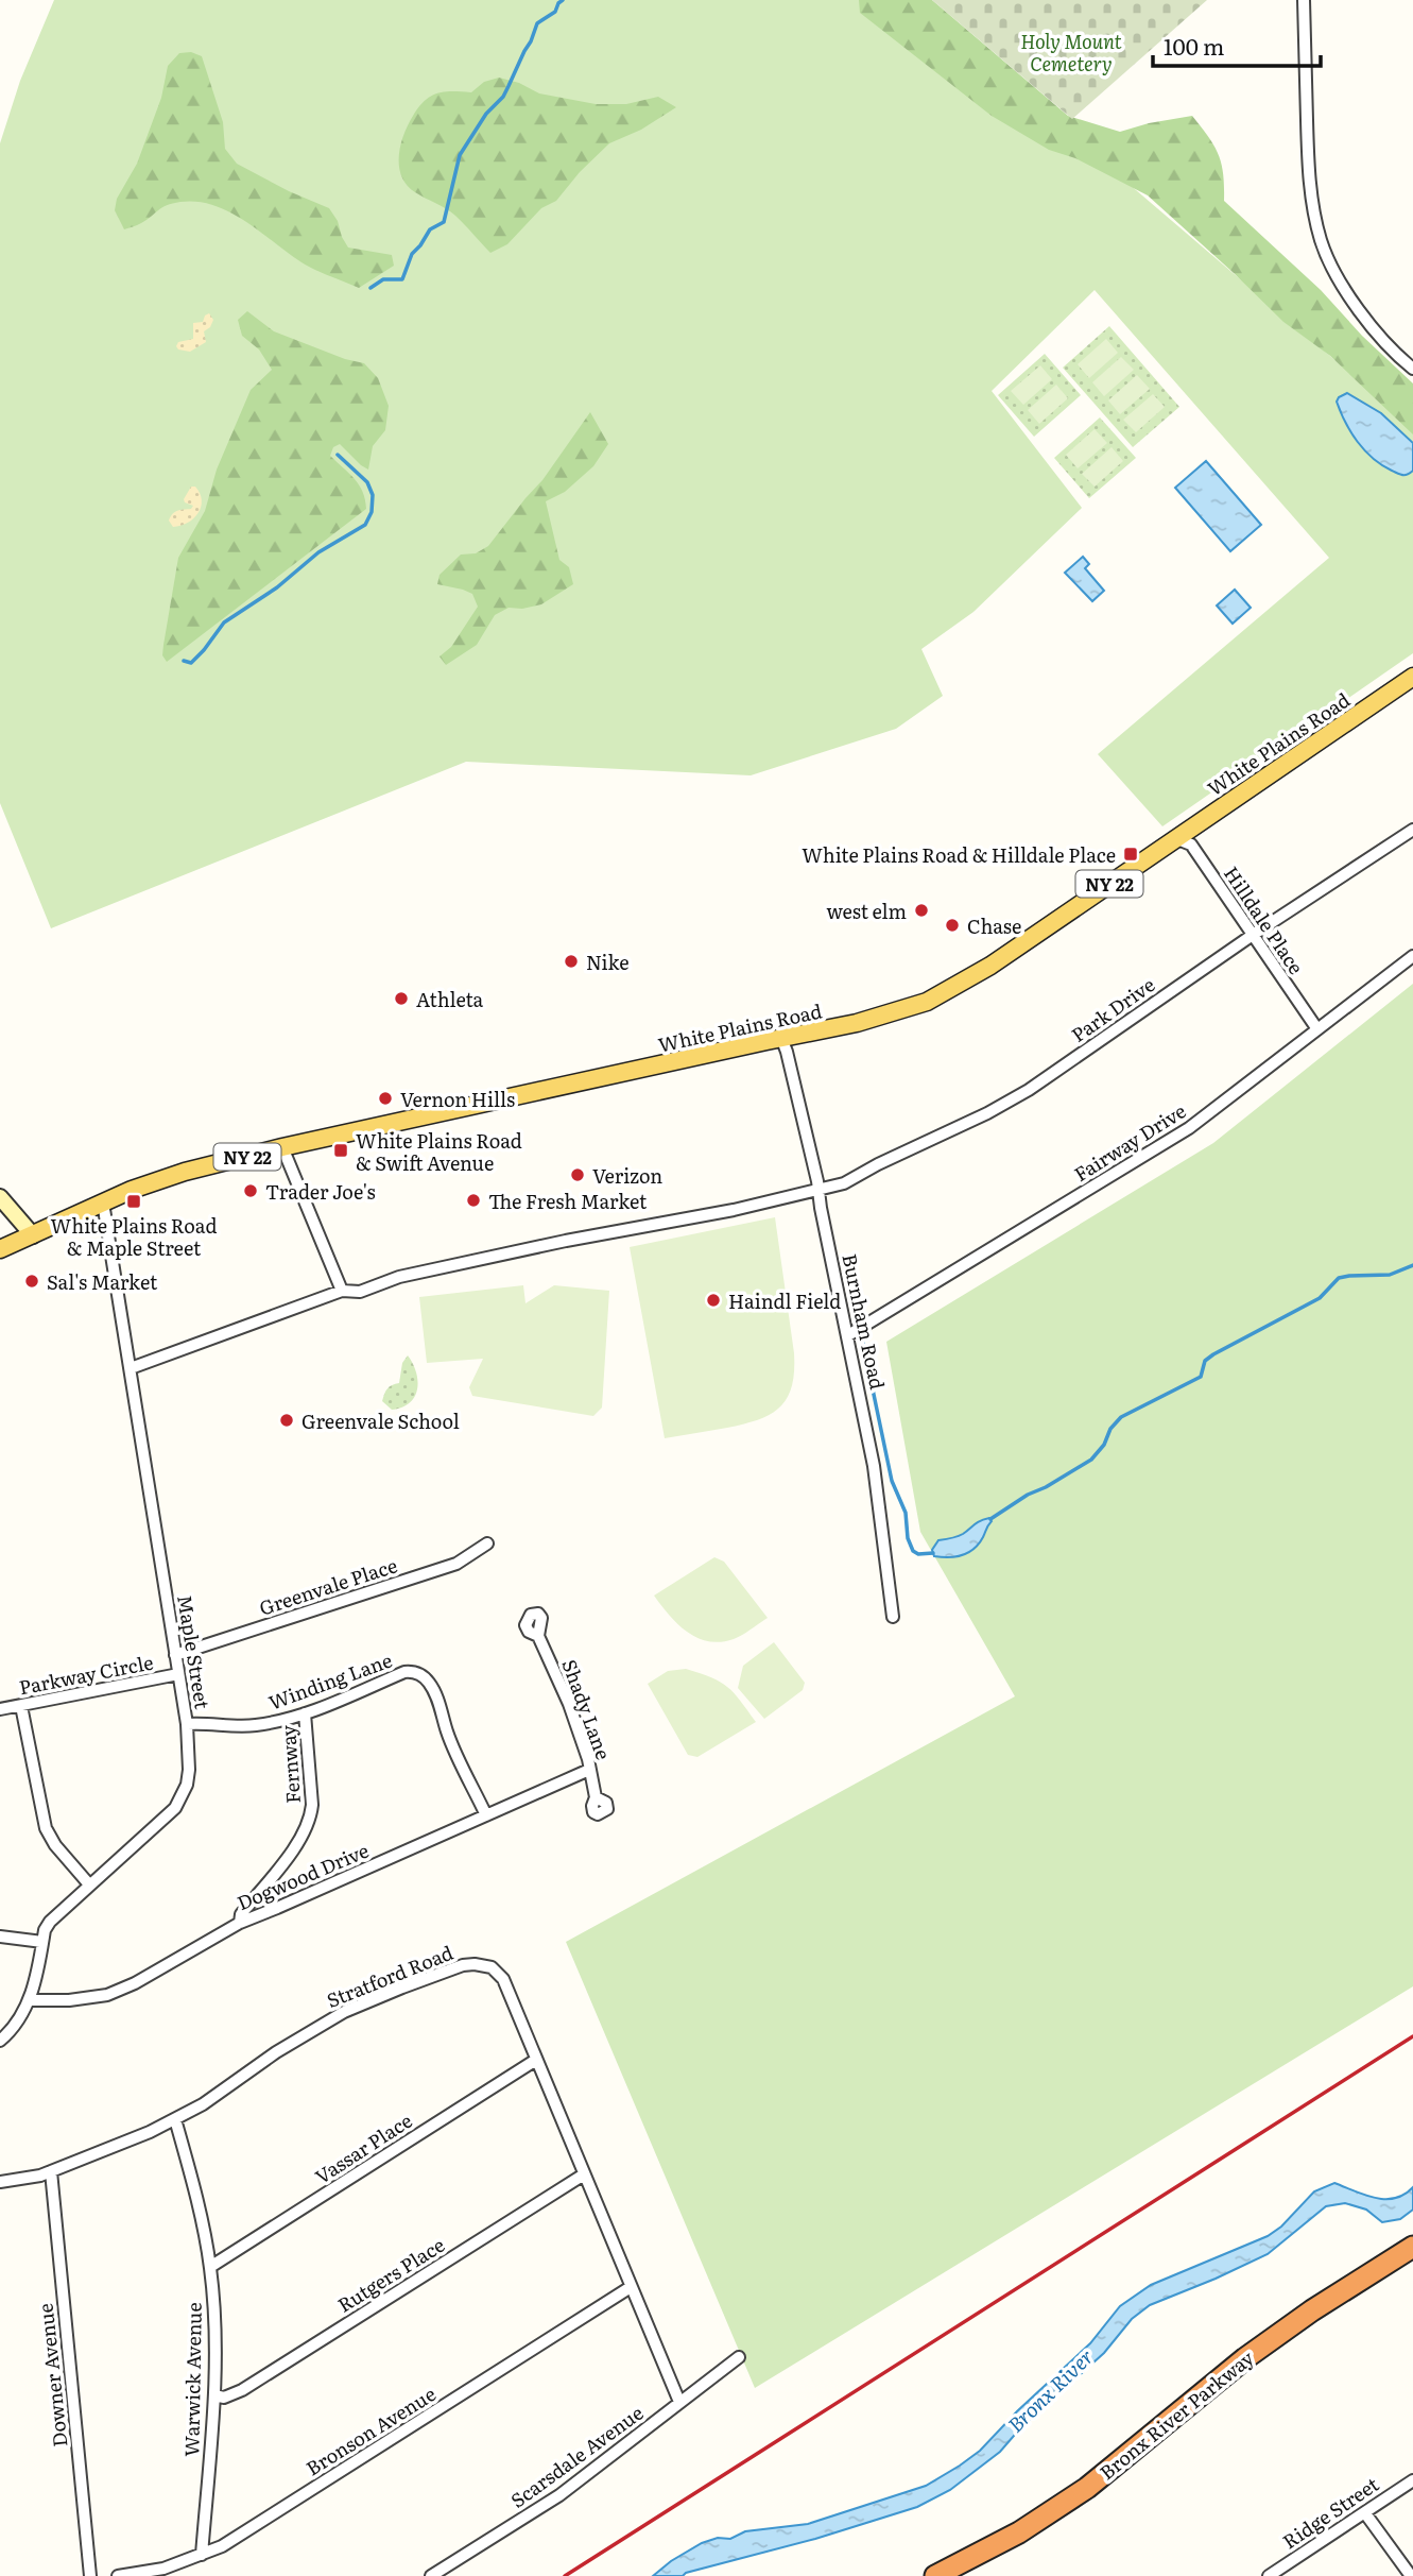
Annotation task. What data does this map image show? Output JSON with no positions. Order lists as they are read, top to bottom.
{
  "streets": {
    "highway": ["Bronx River Parkway"],
    "main road": ["White Plains Road", "NY 22"],
    "street": [
      "Hilldale Place",
      "Park Drive",
      "Fairway Drive",
      "Burnham Road",
      "Greenvale Place",
      "Maple Street",
      "Parkway Circle",
      "Winding Lane",
      "Shady Lane",
      "Fernway",
      "Dogwood Drive",
      "Stratford Road",
      "Vassar Place",
      "Rutgers Place",
      "Downer Avenue",
      "Warwick Avenue",
      "Bronson Avenue",
      "Scarsdale Avenue",
      "Ridge Street"
    ]
  },
  "crossings": [
    ["White Plains Road", "Hilldale Place"],
    ["White Plains Road", "Burnham Road"],
    ["White Plains Road", "Maple Street"],
    ["Hilldale Place", "Park Drive"],
    ["Hilldale Place", "Fairway Drive"],
    ["Park Drive", "Burnham Road"],
    ["Park Drive", "Maple Street"],
    ["Fairway Drive", "Burnham Road"],
    ["Greenvale Place", "Maple Street"],
    ["Maple Street", "Parkway Circle"],
    ["Maple Street", "Winding Lane"],
    ["Maple Street", "Dogwood Drive"],
    ["Winding Lane", "Fernway"],
    ["Winding Lane", "Dogwood Drive"],
    ["Shady Lane", "Dogwood Drive"],
    ["Fernway", "Dogwood Drive"],
    ["Stratford Road", "Vassar Place"],
    ["Stratford Road", "Rutgers Place"],
    ["Stratford Road", "Downer Avenue"],
    ["Stratford Road", "Warwick Avenue"],
    ["Stratford Road", "Bronson Avenue"],
    ["Stratford Road", "Scarsdale Avenue"],
    ["Vassar Place", "Warwick Avenue"],
    ["Rutgers Place", "Warwick Avenue"],
    ["Warwick Avenue", "Bronson Avenue"]
  ],
  "water": ["Bronx River"],
  "parks": ["Holy Mount Cemetery"],
  "places": {
    "transit": ["White Plains Road & Hilldale Place", "White Plains Road & Swift Avenue", "White Plains Road & Maple Street"],
    "other": [
      "west elm",
      "Chase",
      "Nike",
      "Athleta",
      "Vernon Hills",
      "Verizon",
      "Trader Joe's",
      "The Fresh Market",
      "Sal's Market",
      "Haindl Field",
      "Greenvale School"
    ]
  },
  "scale_bar": "100 m"
}
